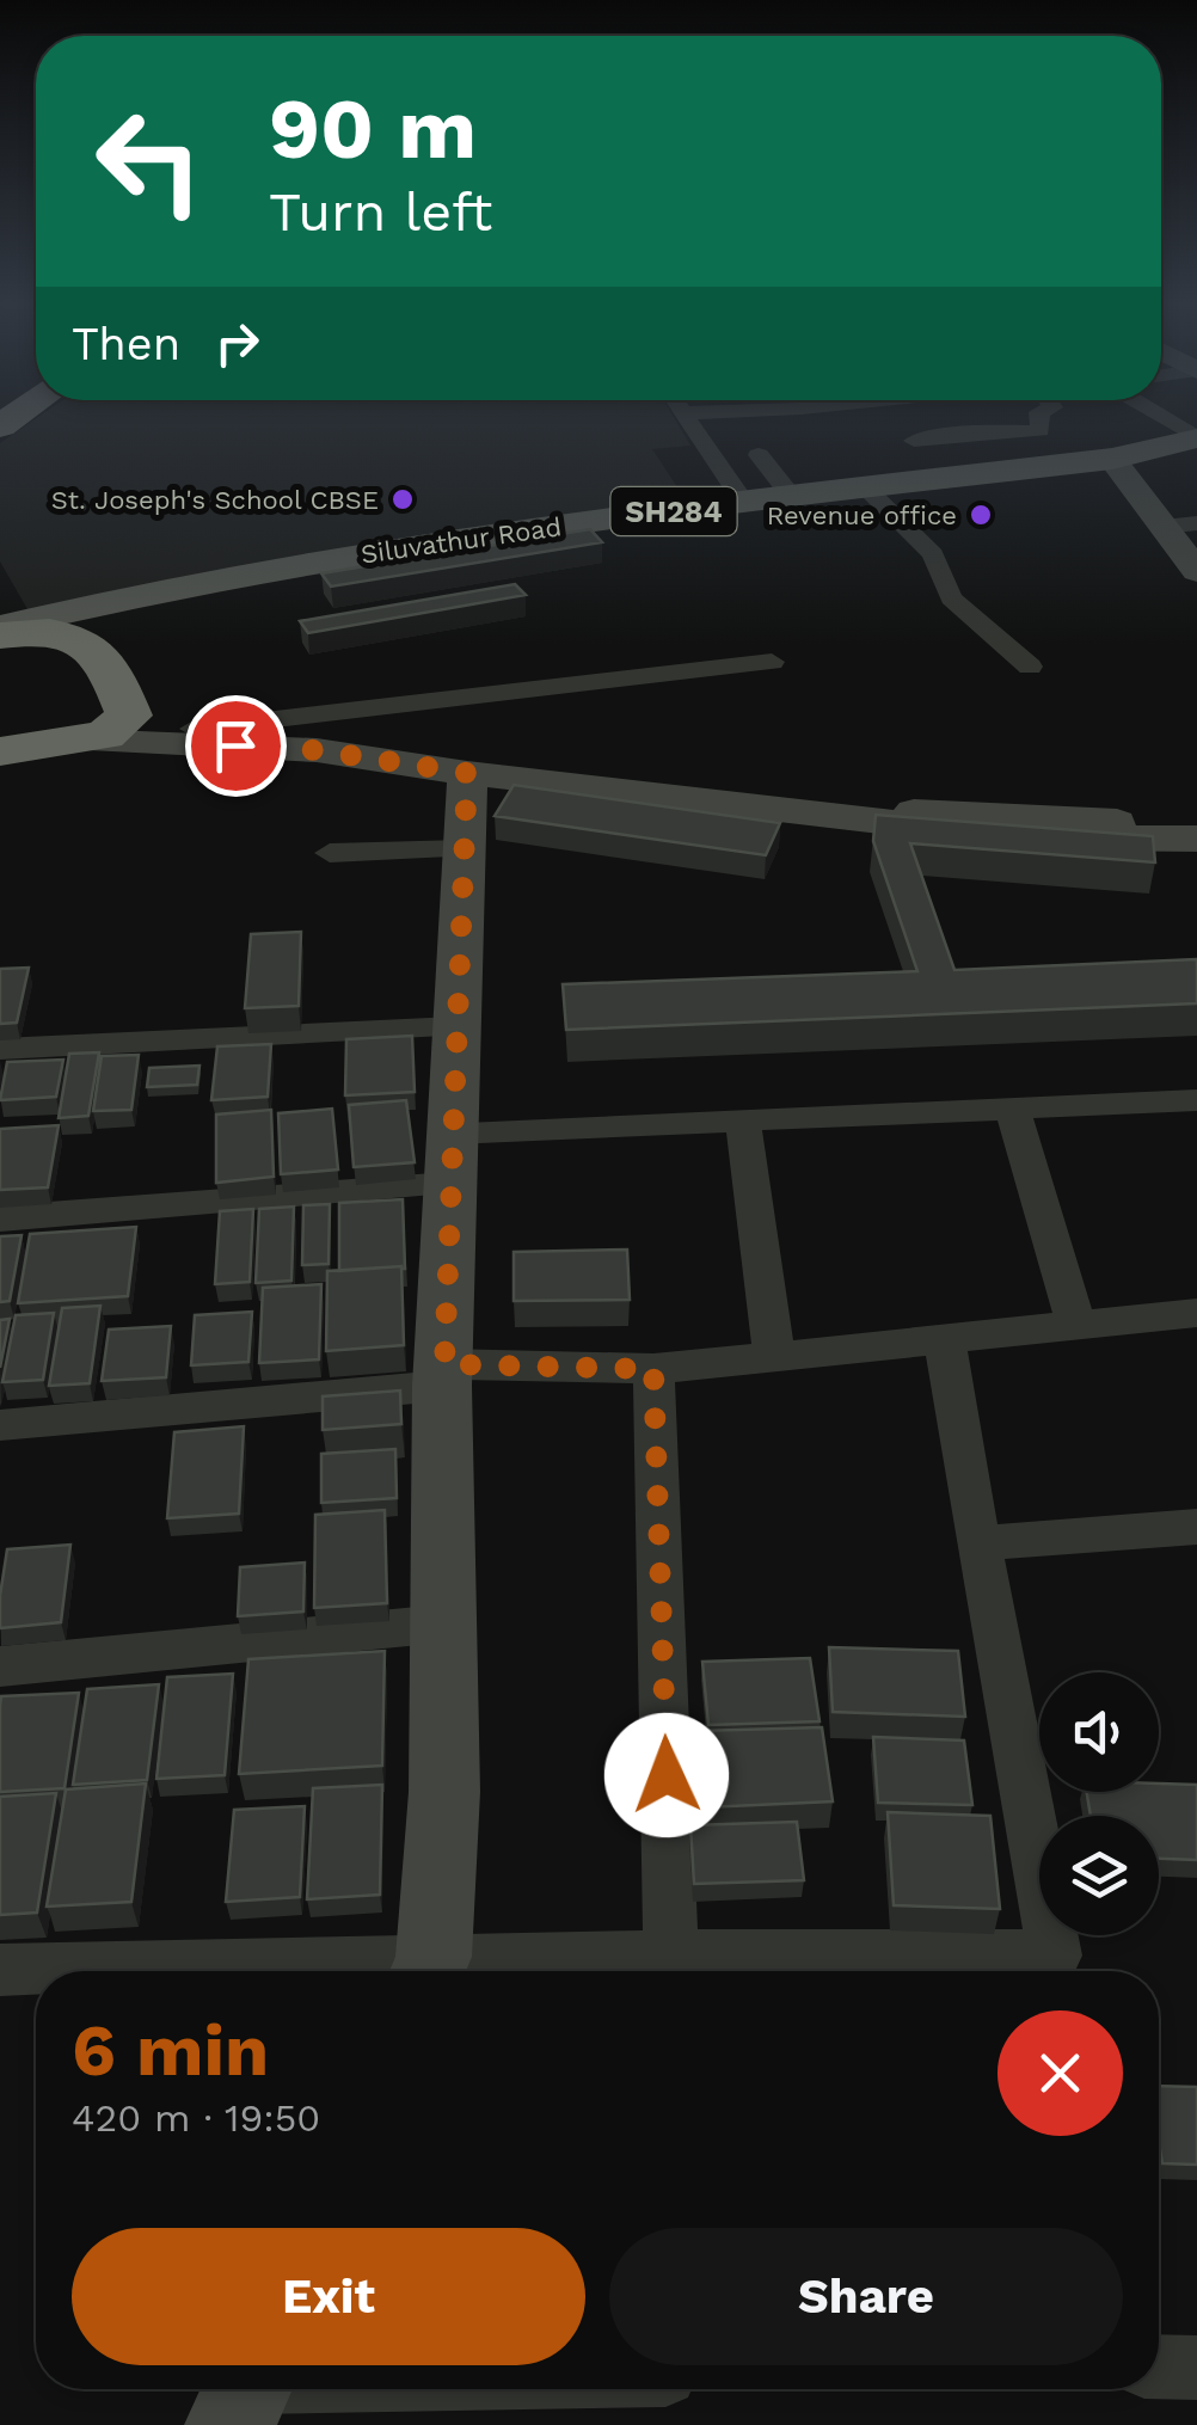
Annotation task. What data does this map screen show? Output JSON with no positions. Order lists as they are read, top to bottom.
{
  "streets": {
    "main road": ["SH284", "Siluvathur Road"]
  },
  "places": ["St. Joseph's School CBSE", "Revenue office"],
  "page": {
    "turn": ["90 m", "Turn left"],
    "then": "Then",
    "heading": ["6 min", "420 m · 19:50"],
    "buttons": ["Exit", "Share"]
  }
}
